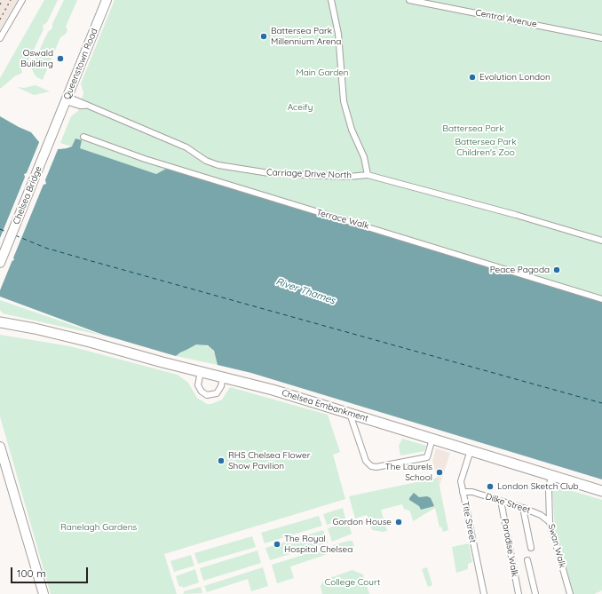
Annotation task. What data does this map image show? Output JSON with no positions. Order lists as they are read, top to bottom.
{
  "streets": {
    "highway": ["Chelsea Embankment"],
    "main road": ["Queenstown Road", "Chelsea Bridge"],
    "street": [
      "Central Avenue",
      "Carriage Drive North",
      "Terrace Walk",
      "Dilke Street",
      "Tite Street",
      "Swan Walk",
      "Paradise Walk"
    ]
  },
  "crossings": [
    ["Queenstown Road", "Carriage Drive North"],
    ["Queenstown Road", "Chelsea Bridge"],
    ["Chelsea Embankment", "Tite Street"],
    ["Chelsea Embankment", "Swan Walk"],
    ["Dilke Street", "Tite Street"],
    ["Dilke Street", "Swan Walk"],
    ["Dilke Street", "Paradise Walk"]
  ],
  "water": ["River Thames"],
  "parks": [
    "Main Garden",
    "Aceify",
    "Battersea Park",
    "Battersea Park Children's Zoo",
    "Ranelagh Gardens",
    "College Court"
  ],
  "places": [
    "Battersea Park Millennium Arena",
    "Oswald Building",
    "Evolution London",
    "Peace Pagoda",
    "RHS Chelsea Flower Show Pavilion",
    "The Laurels School",
    "London Sketch Club",
    "Gordon House",
    "The Royal Hospital Chelsea"
  ],
  "scale_bar": "100 m"
}
